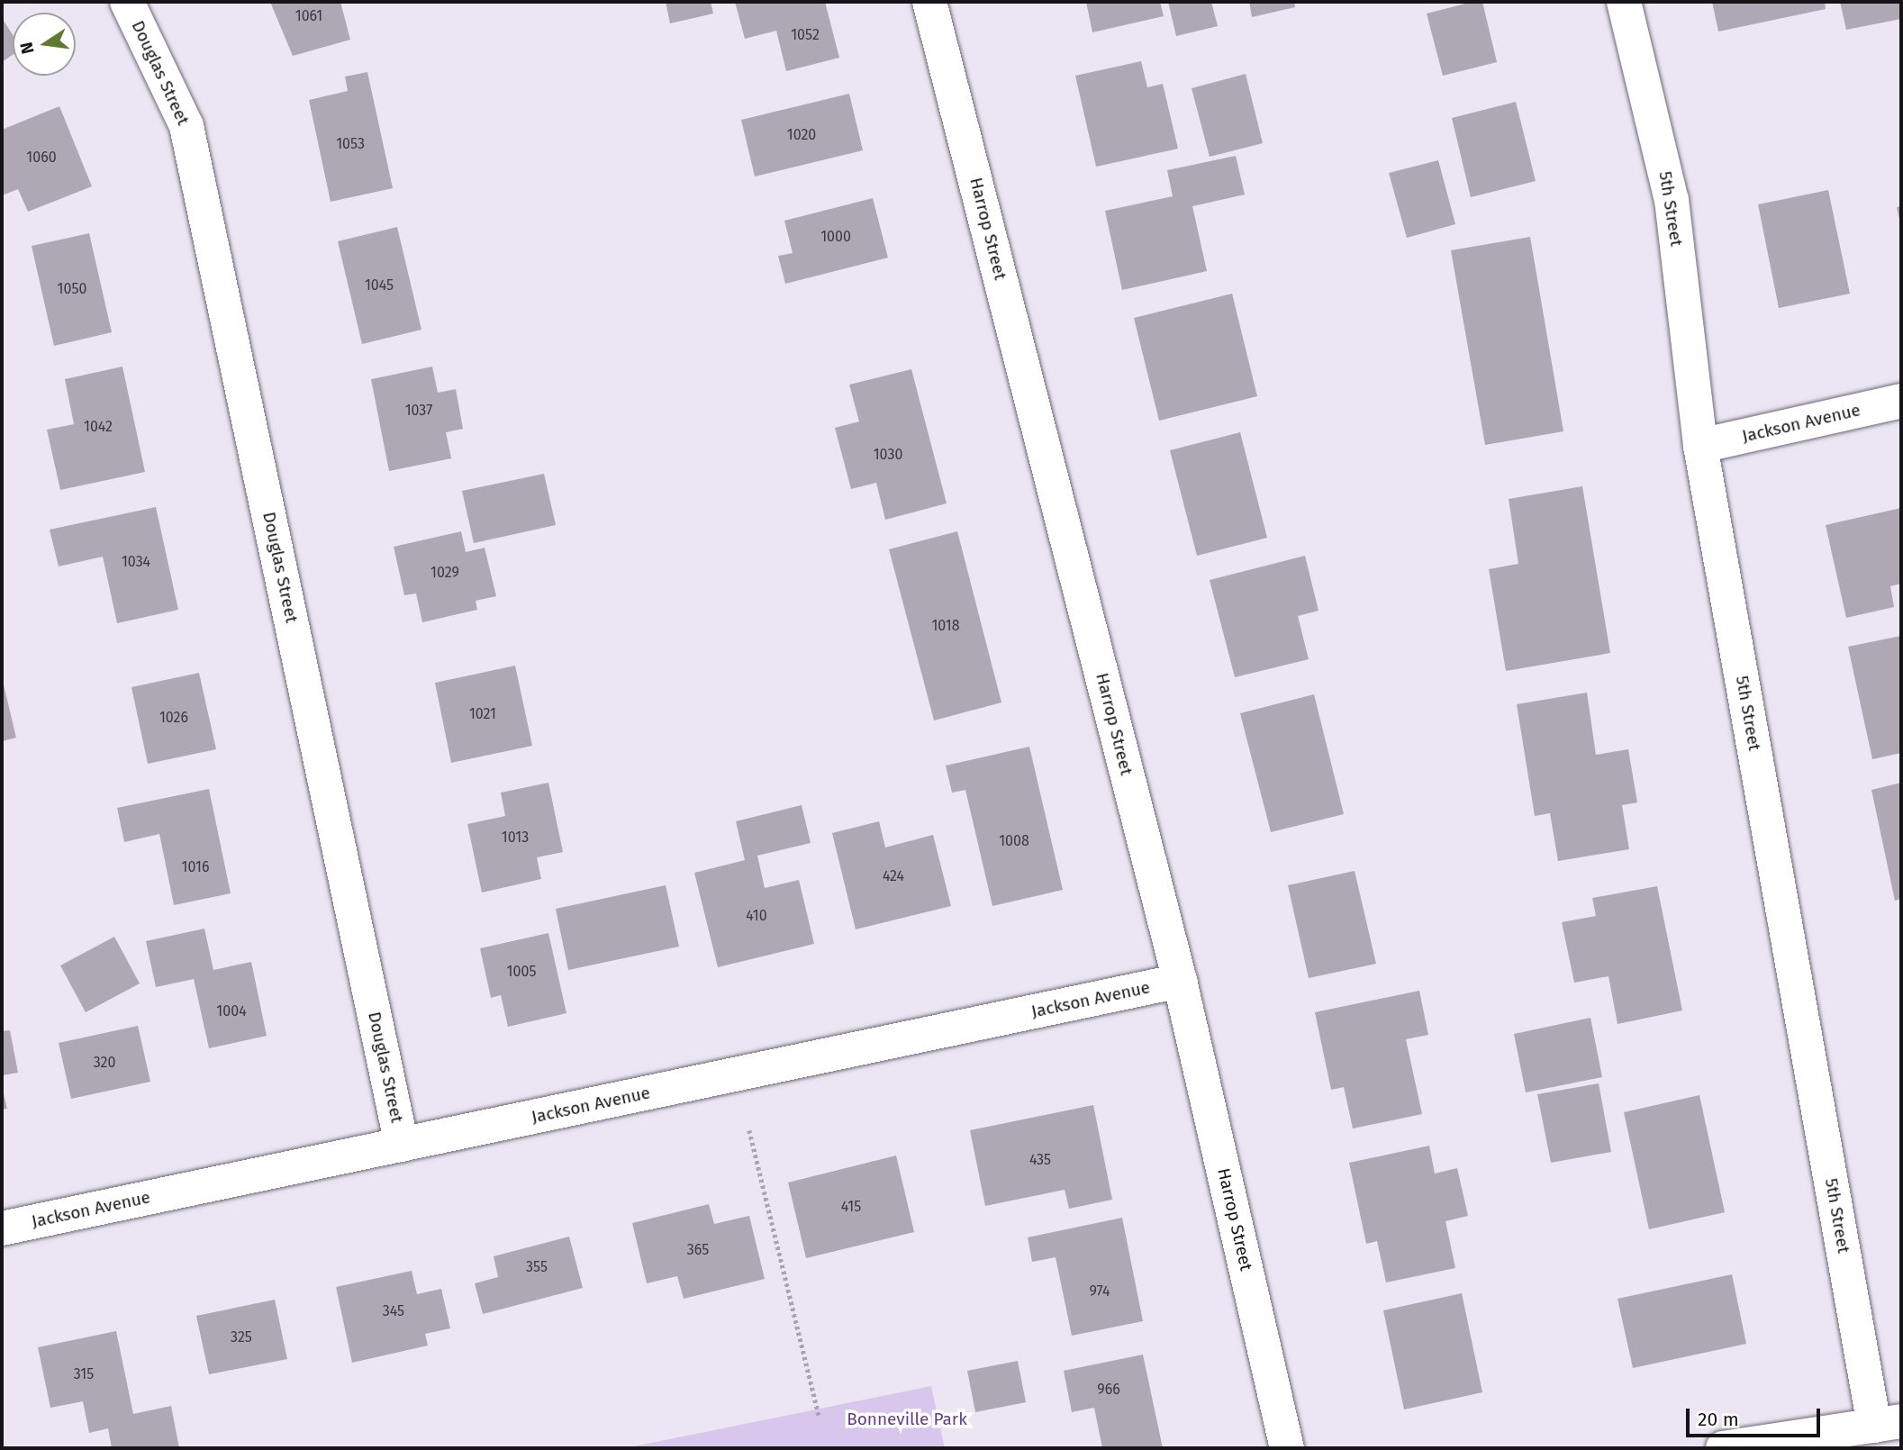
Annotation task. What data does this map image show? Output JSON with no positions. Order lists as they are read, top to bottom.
{
  "streets": {
    "street": [
      "Douglas Street",
      "5th Street",
      "Harrop Street",
      "Jackson Avenue"
    ]
  },
  "crossings": [
    ["Douglas Street", "Jackson Avenue"],
    ["5th Street", "Jackson Avenue"],
    ["Harrop Street", "Jackson Avenue"]
  ],
  "parks": ["Bonneville Park"],
  "house_numbers": [
    "1061",
    "1052",
    "1020",
    "1053",
    "1060",
    "1000",
    "1045",
    "1050",
    "1037",
    "1042",
    "1030",
    "1034",
    "1029",
    "1018",
    "1021",
    "1026",
    "1013",
    "1008",
    "1016",
    "424",
    "410",
    "1005",
    "1004",
    "320",
    "435",
    "415",
    "365",
    "355",
    "974",
    "345",
    "325",
    "315",
    "966"
  ],
  "scale_bar": "20 m",
  "north": "left"
}
